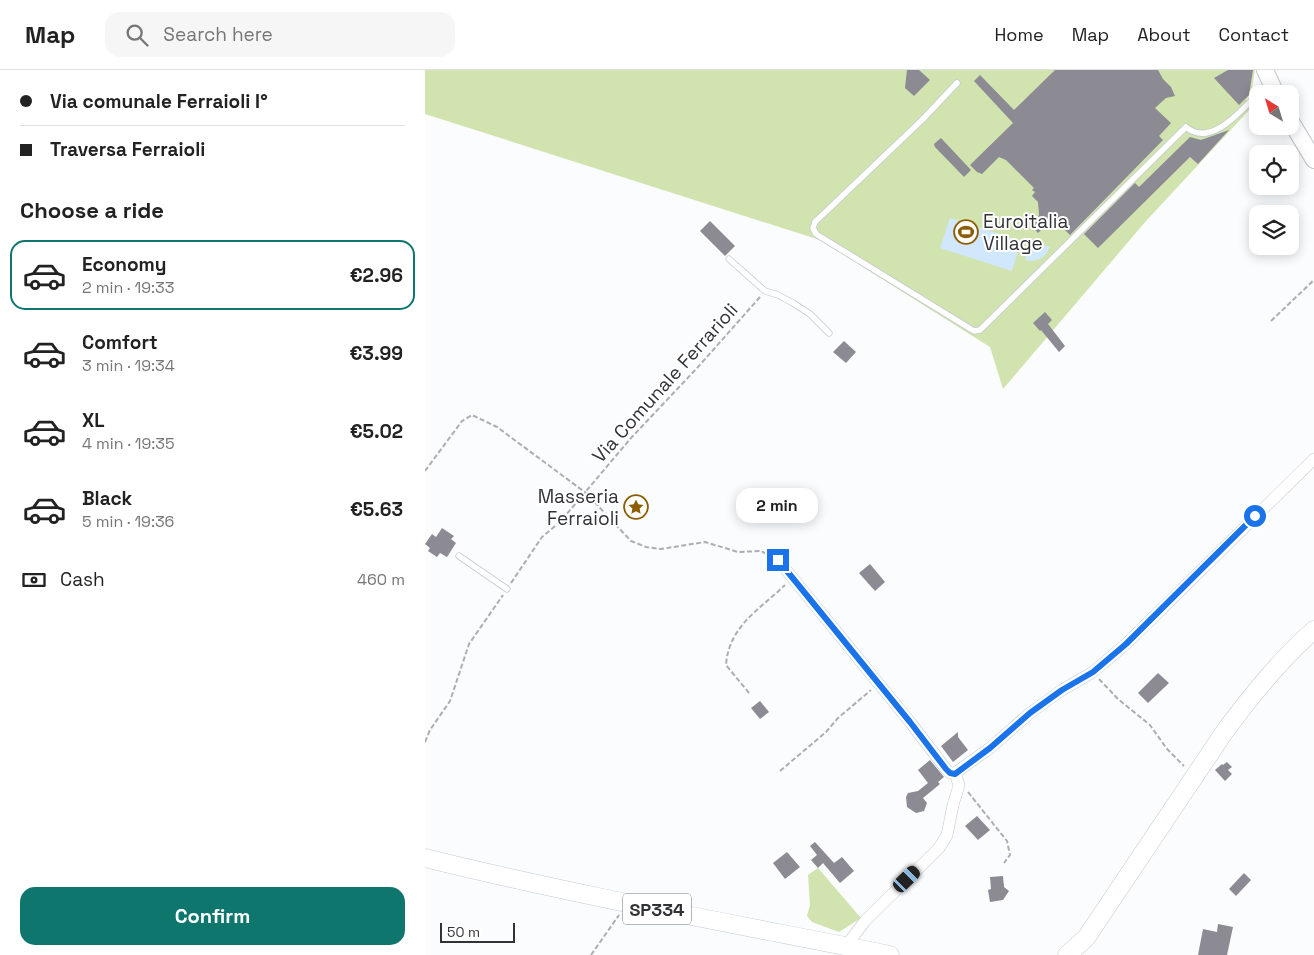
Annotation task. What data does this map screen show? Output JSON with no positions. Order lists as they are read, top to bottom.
{
  "streets": {
    "main road": ["SP334"],
    "path": ["Via Comunale Ferrarioli"]
  },
  "places": {
    "sports": ["Euroitalia Village"],
    "place": ["Masseria Ferraioli"]
  },
  "scale_bar": "50 m",
  "north": "top left",
  "page": {
    "header": "Map",
    "search": "Search here",
    "nav": [
      "Home",
      "Map",
      "About",
      "Contact"
    ],
    "banner": ["Via comunale Ferraioli I°", "Traversa Ferraioli"],
    "heading": "Choose a ride",
    "list": [
      {
        "name": "Economy",
        "note": "2 min · 19:33",
        "value": "€2.96"
      },
      {
        "name": "Comfort",
        "note": "3 min · 19:34",
        "value": "€3.99"
      },
      {
        "name": "XL",
        "note": "4 min · 19:35",
        "value": "€5.02"
      },
      {
        "name": "Black",
        "note": "5 min · 19:36",
        "value": "€5.63"
      }
    ],
    "bubble": "2 min",
    "pay": ["Cash", "460 m"],
    "buttons": "Confirm",
    "scale": "50 m"
  }
}
